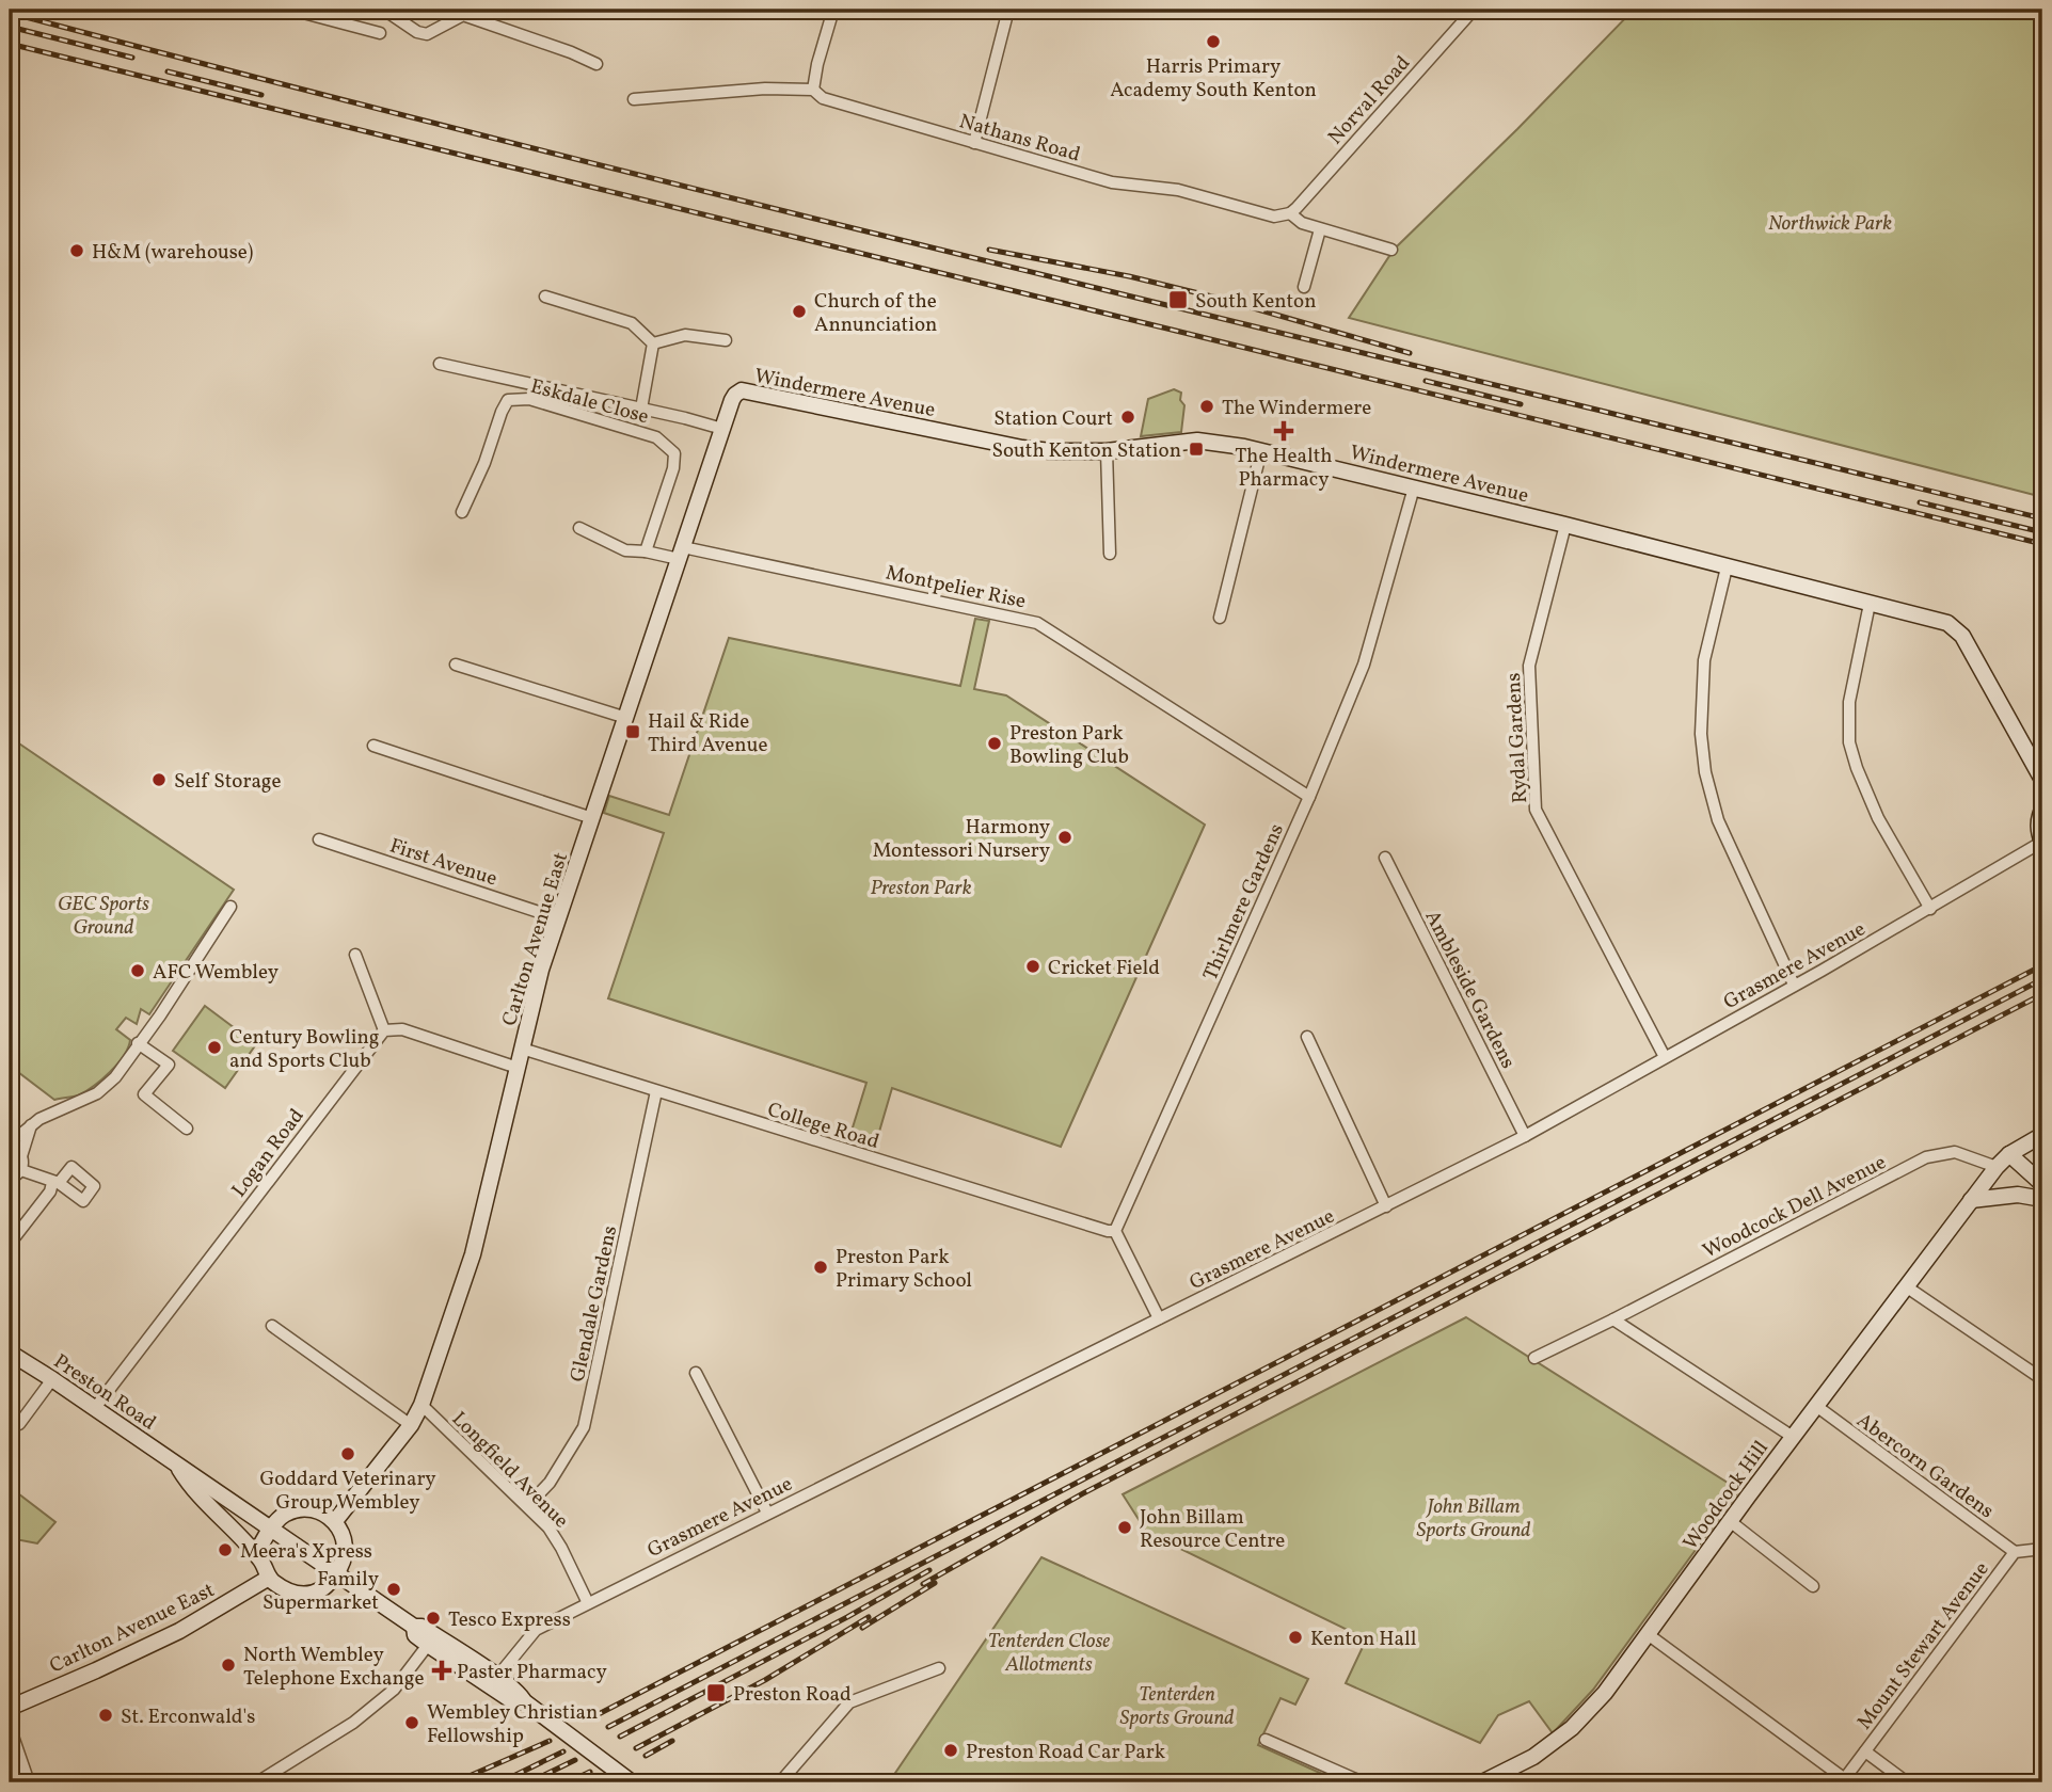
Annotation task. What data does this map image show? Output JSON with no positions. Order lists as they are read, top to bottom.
{
  "streets": {
    "street": [
      "Norval Road",
      "Nathans Road",
      "Windermere Avenue",
      "Eskdale Close",
      "Montpelier Rise",
      "Rydal Gardens",
      "First Avenue",
      "Thirlmere Gardens",
      "Carlton Avenue East",
      "Grasmere Avenue",
      "Ambleside Gardens",
      "College Road",
      "Logan Road",
      "Woodcock Dell Avenue",
      "Glendale Gardens",
      "Preston Road",
      "Abercorn Gardens",
      "Longfield Avenue",
      "Woodcock Hill",
      "Mount Stewart Avenue"
    ]
  },
  "crossings": [
    ["Norval Road", "Nathans Road"],
    ["Windermere Avenue", "Rydal Gardens"],
    ["Windermere Avenue", "Thirlmere Gardens"],
    ["Windermere Avenue", "Carlton Avenue East"],
    ["Eskdale Close", "Montpelier Rise"],
    ["Montpelier Rise", "Thirlmere Gardens"],
    ["Montpelier Rise", "Carlton Avenue East"],
    ["Rydal Gardens", "Grasmere Avenue"],
    ["First Avenue", "Carlton Avenue East"],
    ["Thirlmere Gardens", "College Road"],
    ["Carlton Avenue East", "College Road"],
    ["Carlton Avenue East", "Longfield Avenue"],
    ["Grasmere Avenue", "Ambleside Gardens"],
    ["Grasmere Avenue", "Preston Road"],
    ["Grasmere Avenue", "Longfield Avenue"],
    ["College Road", "Glendale Gardens"],
    ["Logan Road", "Preston Road"],
    ["Woodcock Dell Avenue", "Woodcock Hill"],
    ["Glendale Gardens", "Longfield Avenue"],
    ["Abercorn Gardens", "Woodcock Hill"],
    ["Abercorn Gardens", "Mount Stewart Avenue"]
  ],
  "parks": [
    "Northwick Park",
    "Preston Park",
    "GEC Sports Ground",
    "John Billam Sports Ground",
    "Tenterden Close Allotments",
    "Tenterden Sports Ground"
  ],
  "places": {
    "other": [
      "Harris Primary Academy South Kenton",
      "H&M (warehouse)",
      "Church of the Annunciation",
      "The Windermere",
      "Station Court",
      "Preston Park Bowling Club",
      "Self Storage",
      "Harmony Montessori Nursery",
      "Cricket Field",
      "AFC Wembley",
      "Century Bowling and Sports Club",
      "Preston Park Primary School",
      "Goddard Veterinary Group Wembley",
      "John Billam Resource Centre",
      "Meera's Xpress",
      "Family Supermarket",
      "Tesco Express",
      "Kenton Hall",
      "North Wembley Telephone Exchange",
      "St. Erconwald's",
      "Wembley Christian Fellowship",
      "Preston Road Car Park"
    ],
    "transit": [
      "South Kenton",
      "South Kenton Station",
      "Hail & Ride Third Avenue",
      "Preston Road"
    ],
    "health": ["The Health Pharmacy", "Paster Pharmacy"]
  }
}
